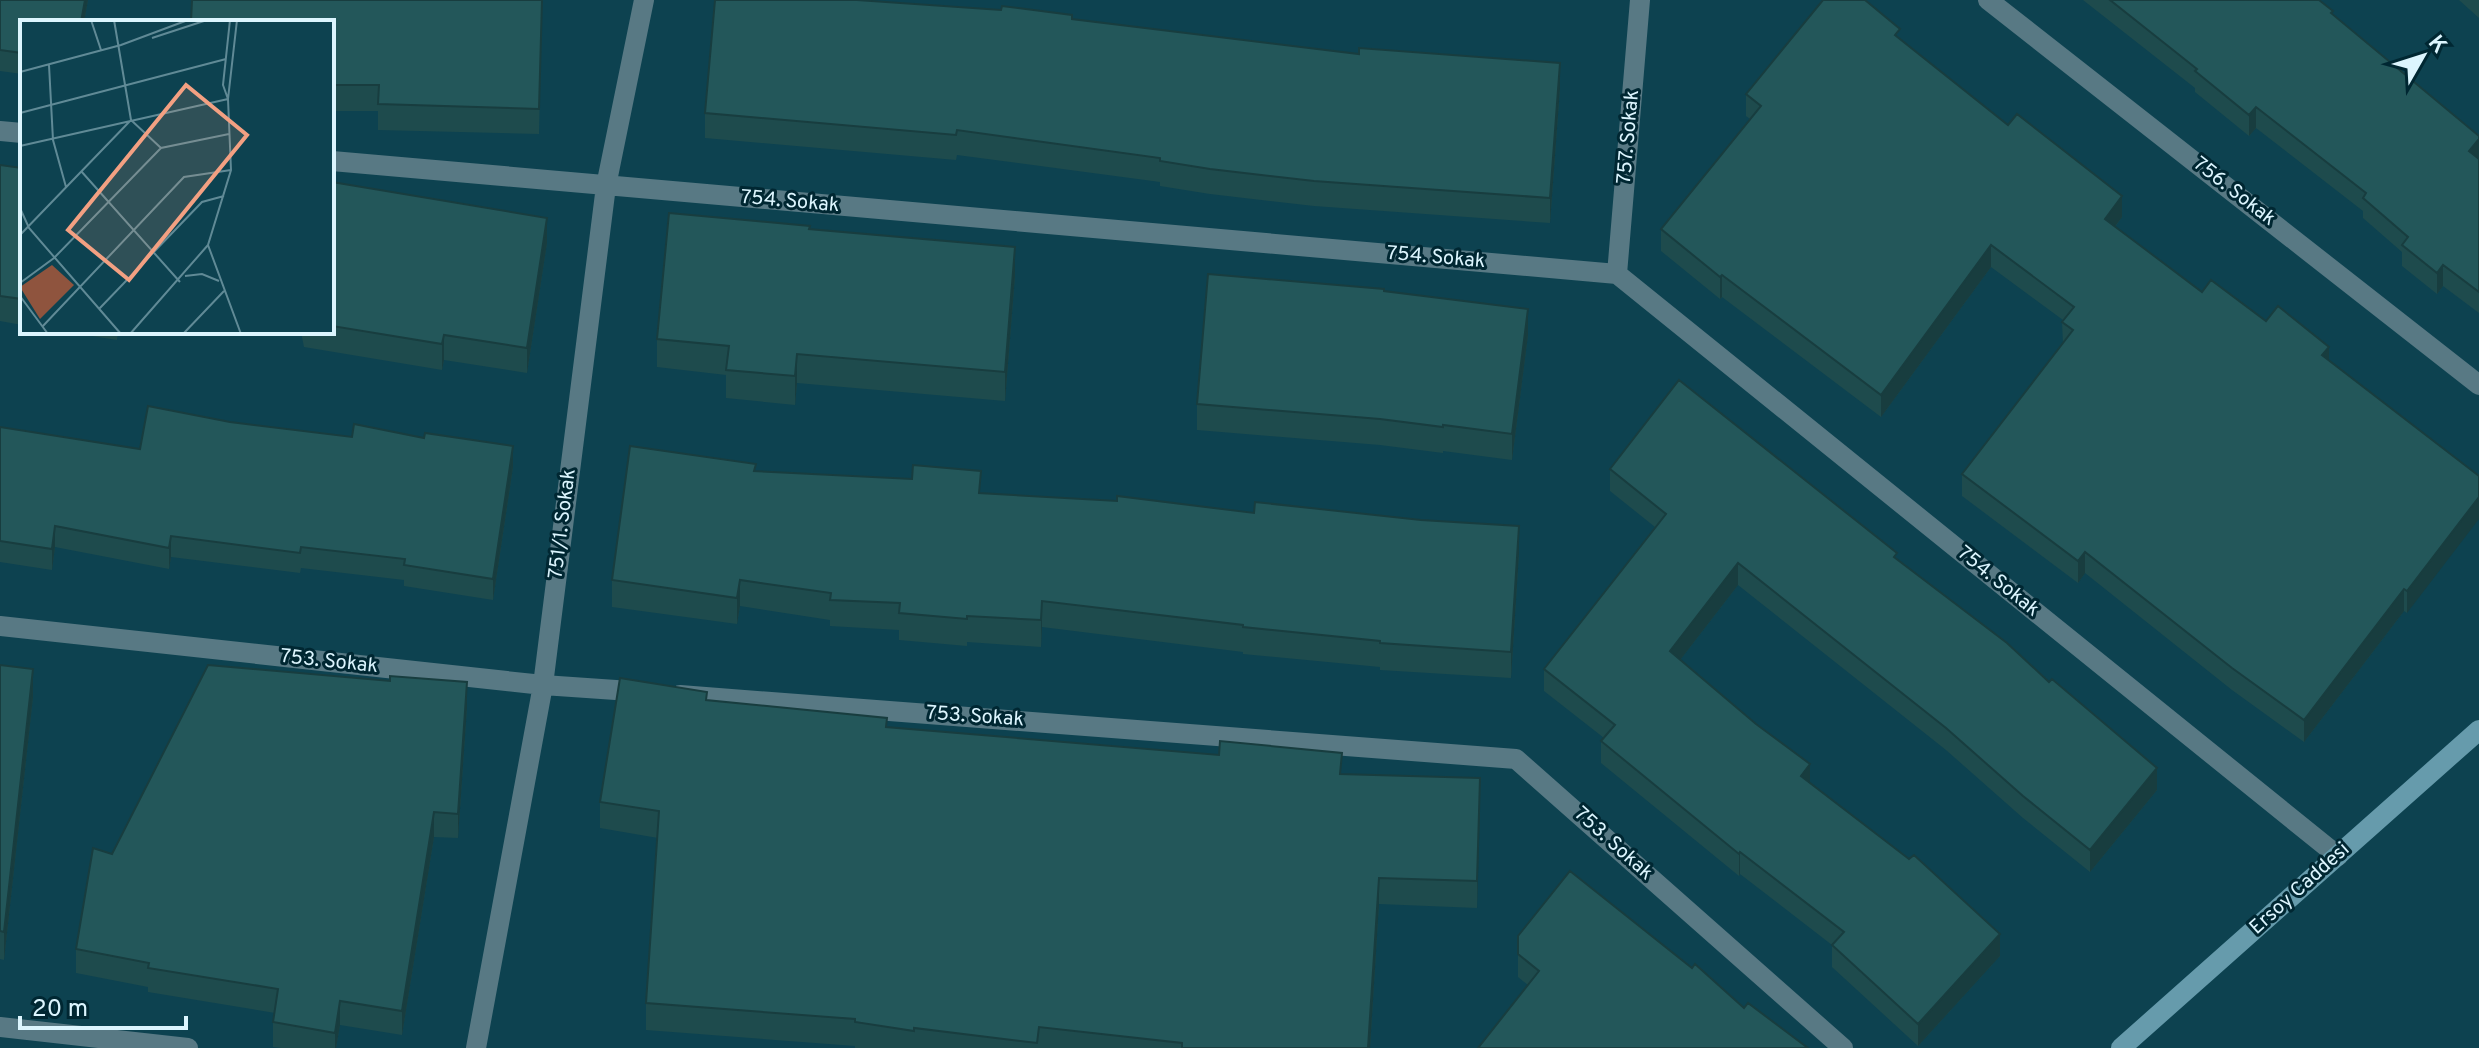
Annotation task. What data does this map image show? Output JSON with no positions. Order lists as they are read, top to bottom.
{
  "streets": {
    "main road": ["Ersoy Caddesi"],
    "street": [
      "757. Sokak",
      "756. Sokak",
      "754. Sokak",
      "751/1. Sokak",
      "753. Sokak"
    ]
  },
  "crossings": [
    ["757. Sokak", "754. Sokak"],
    ["754. Sokak", "751/1. Sokak"],
    ["754. Sokak", "Ersoy Caddesi"],
    ["751/1. Sokak", "753. Sokak"]
  ],
  "scale_bar": "20 m",
  "north": "top right"
}
